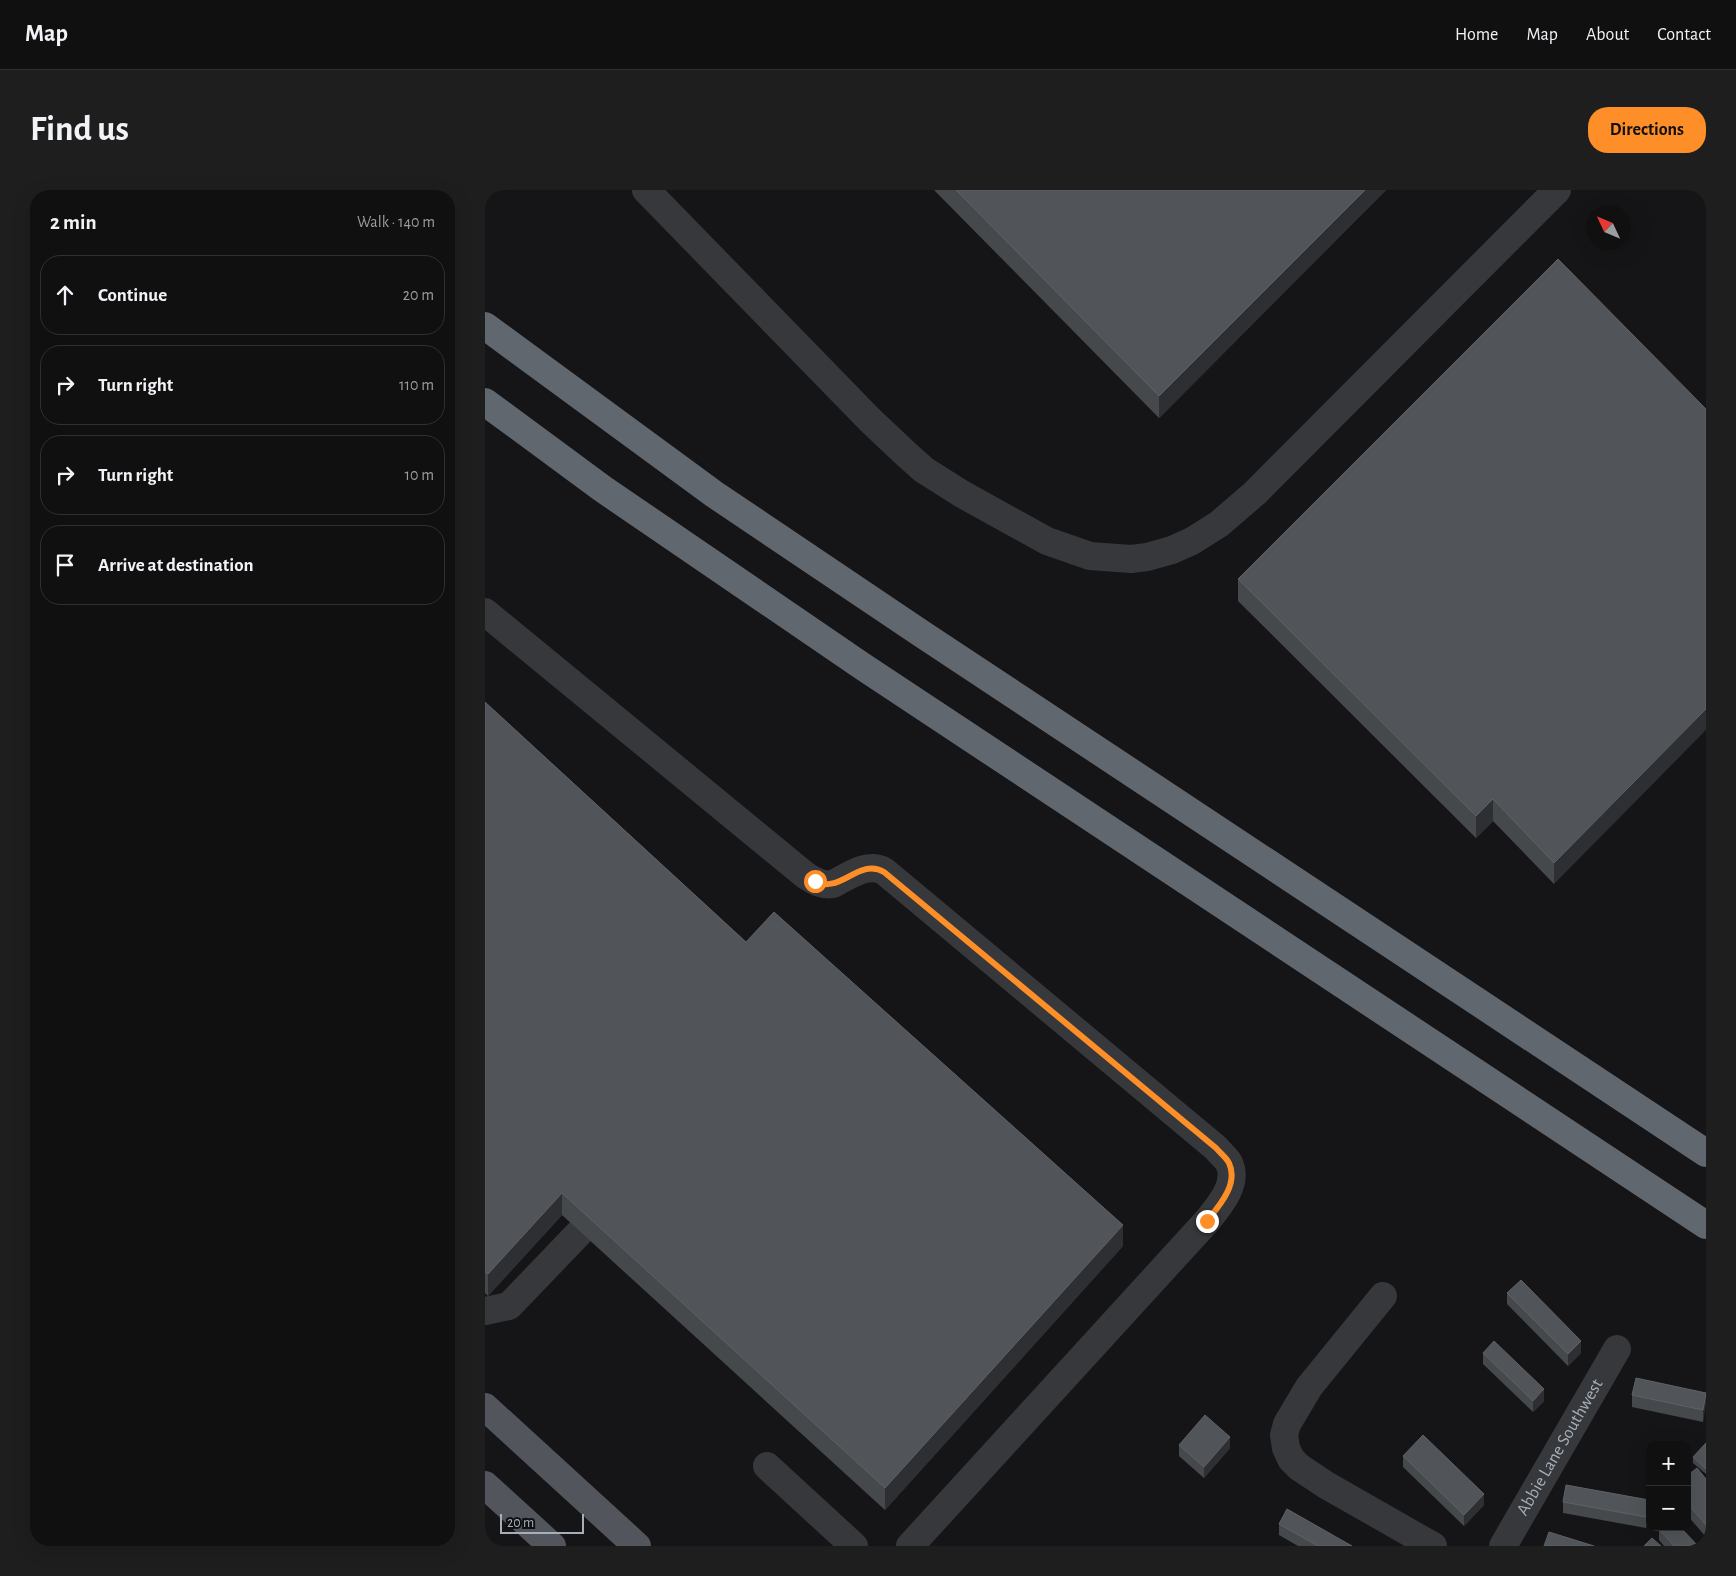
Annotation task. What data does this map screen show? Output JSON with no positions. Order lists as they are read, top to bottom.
{
  "streets": {
    "street": ["Abbie Lane Southwest"]
  },
  "scale_bar": "20 m",
  "north": "top left",
  "page": {
    "header": "Map",
    "nav": [
      "Home",
      "Map",
      "About",
      "Contact"
    ],
    "buttons": "Directions",
    "title": "Find us",
    "heading": ["2 min", "Walk · 140 m"],
    "list": [
      ["Continue", "20 m"],
      ["Turn right", "110 m"],
      ["Turn right", "10 m"],
      "Arrive at destination"
    ],
    "map_buttons": ["+", "−"],
    "scale": "20 m"
  }
}
